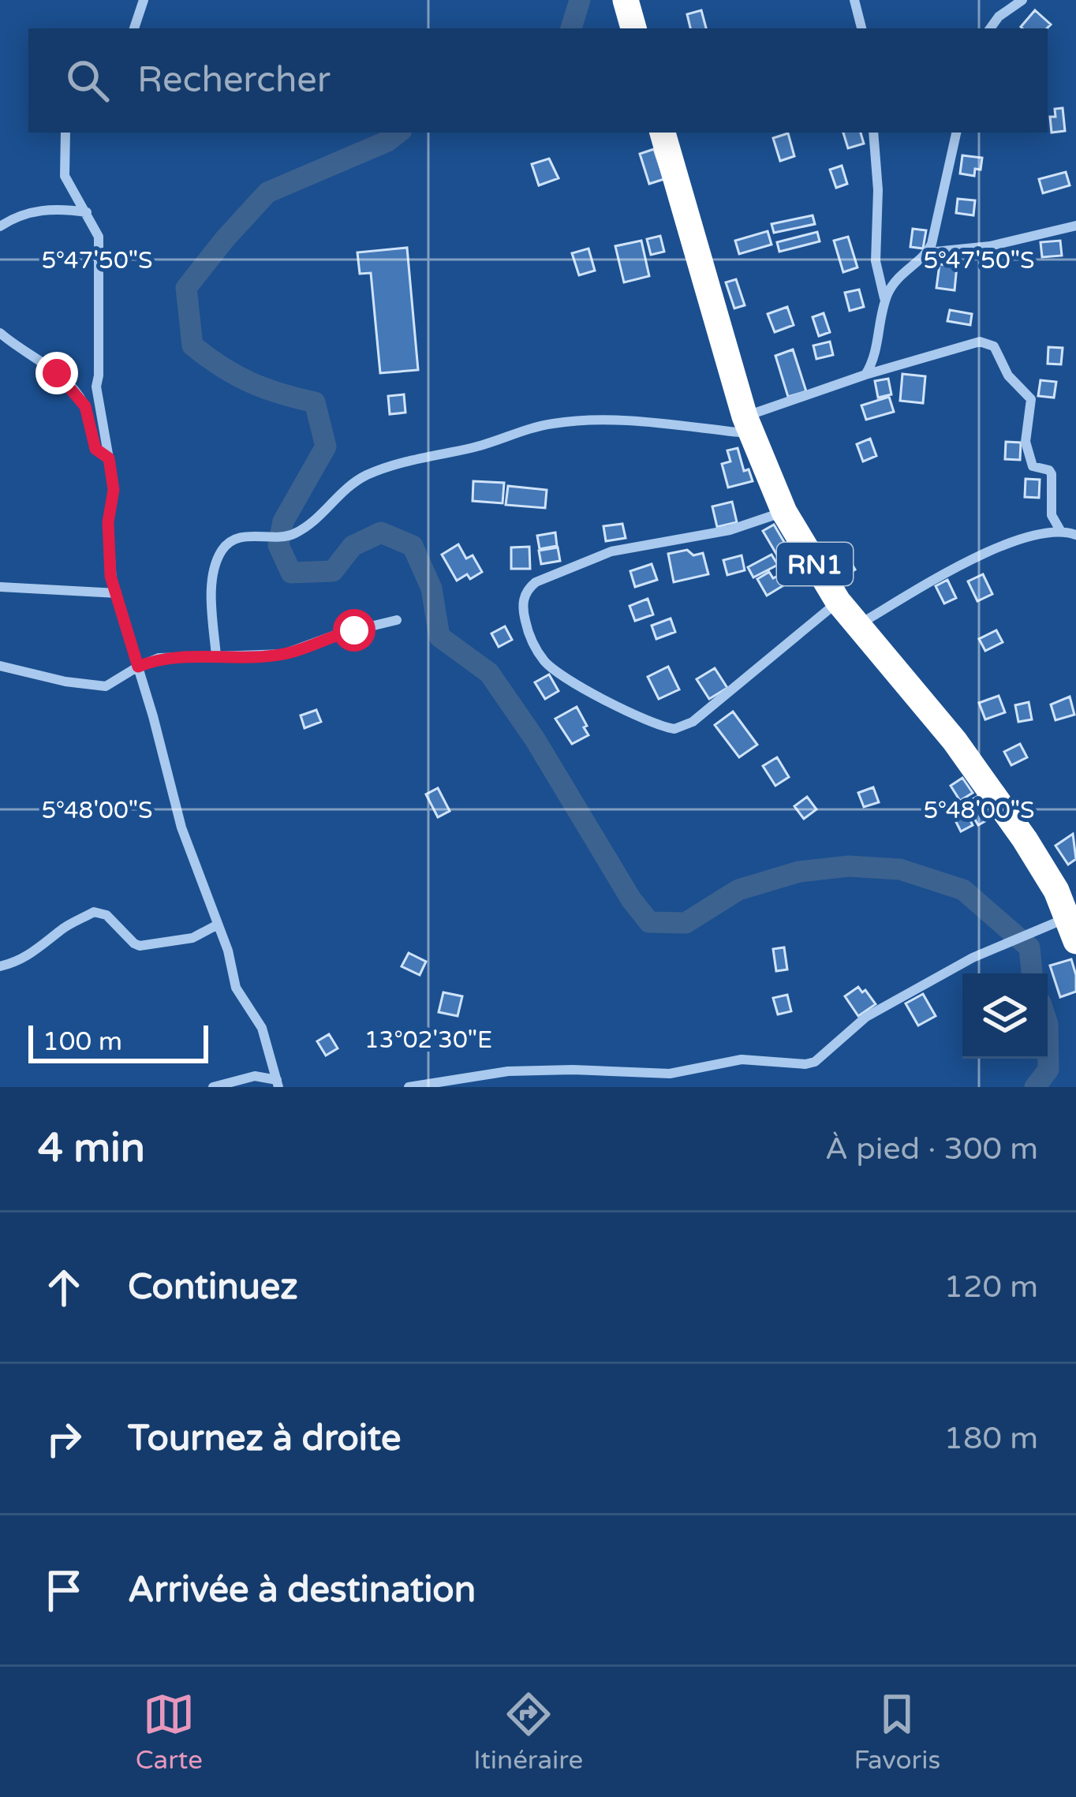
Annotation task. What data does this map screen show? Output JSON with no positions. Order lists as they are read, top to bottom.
{
  "streets": {
    "highway": ["RN1"]
  },
  "scale_bar": "100 m",
  "page": {
    "search": "Rechercher",
    "scale": "100 m",
    "heading": ["4 min", "À pied · 300 m"],
    "list": [
      ["Continuez", "120 m"],
      ["Tournez à droite", "180 m"],
      "Arrivée à destination"
    ],
    "nav": ["Carte", "Itinéraire", "Favoris"]
  },
  "coordinates": ["5°47'50\"S", "5°48'00\"S", "13°02'30\"E"]
}
